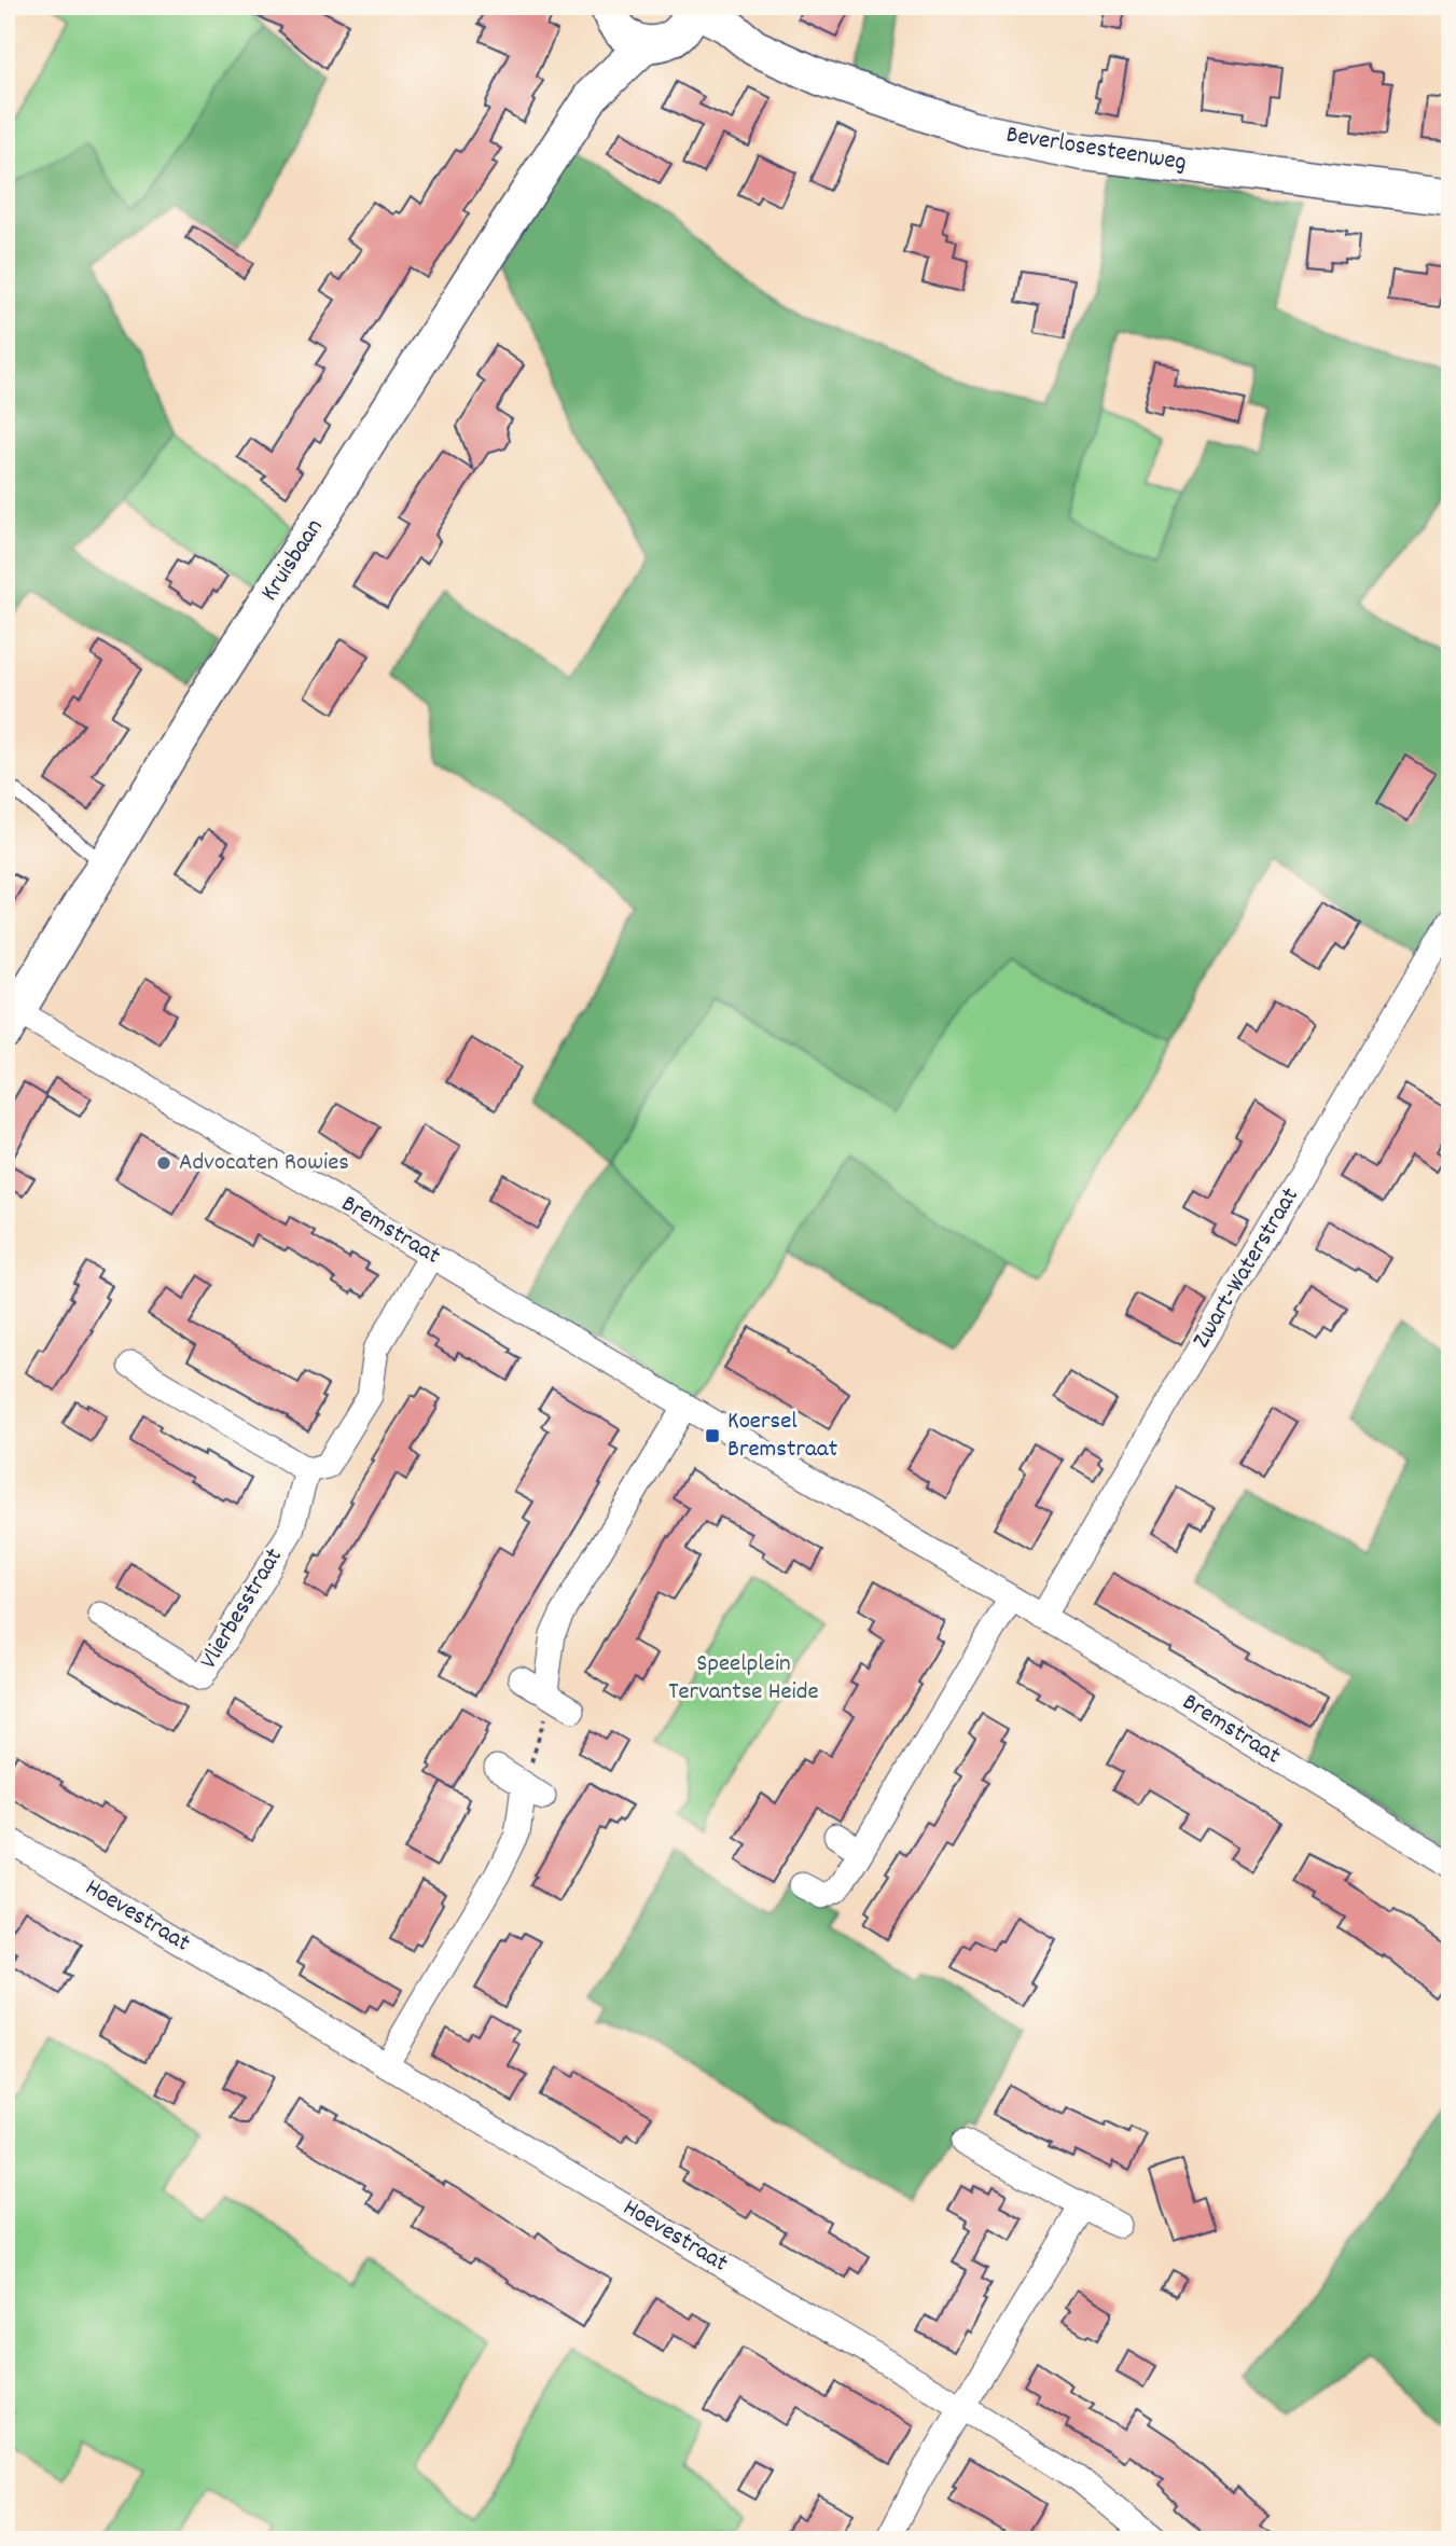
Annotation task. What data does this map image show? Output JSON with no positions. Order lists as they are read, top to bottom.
{
  "streets": {
    "street": [
      "Beverlosesteenweg",
      "Kruisbaan",
      "Bremstraat",
      "Zwart-Waterstraat",
      "Vlierbesstraat",
      "Hoevestraat"
    ]
  },
  "crossings": [
    ["Beverlosesteenweg", "Kruisbaan"],
    ["Kruisbaan", "Bremstraat"],
    ["Bremstraat", "Zwart-Waterstraat"]
  ],
  "parks": ["Speelplein Tervantse Heide"],
  "places": {
    "other": ["Advocaten Rowies"],
    "transit": ["Koersel Bremstraat"]
  }
}
